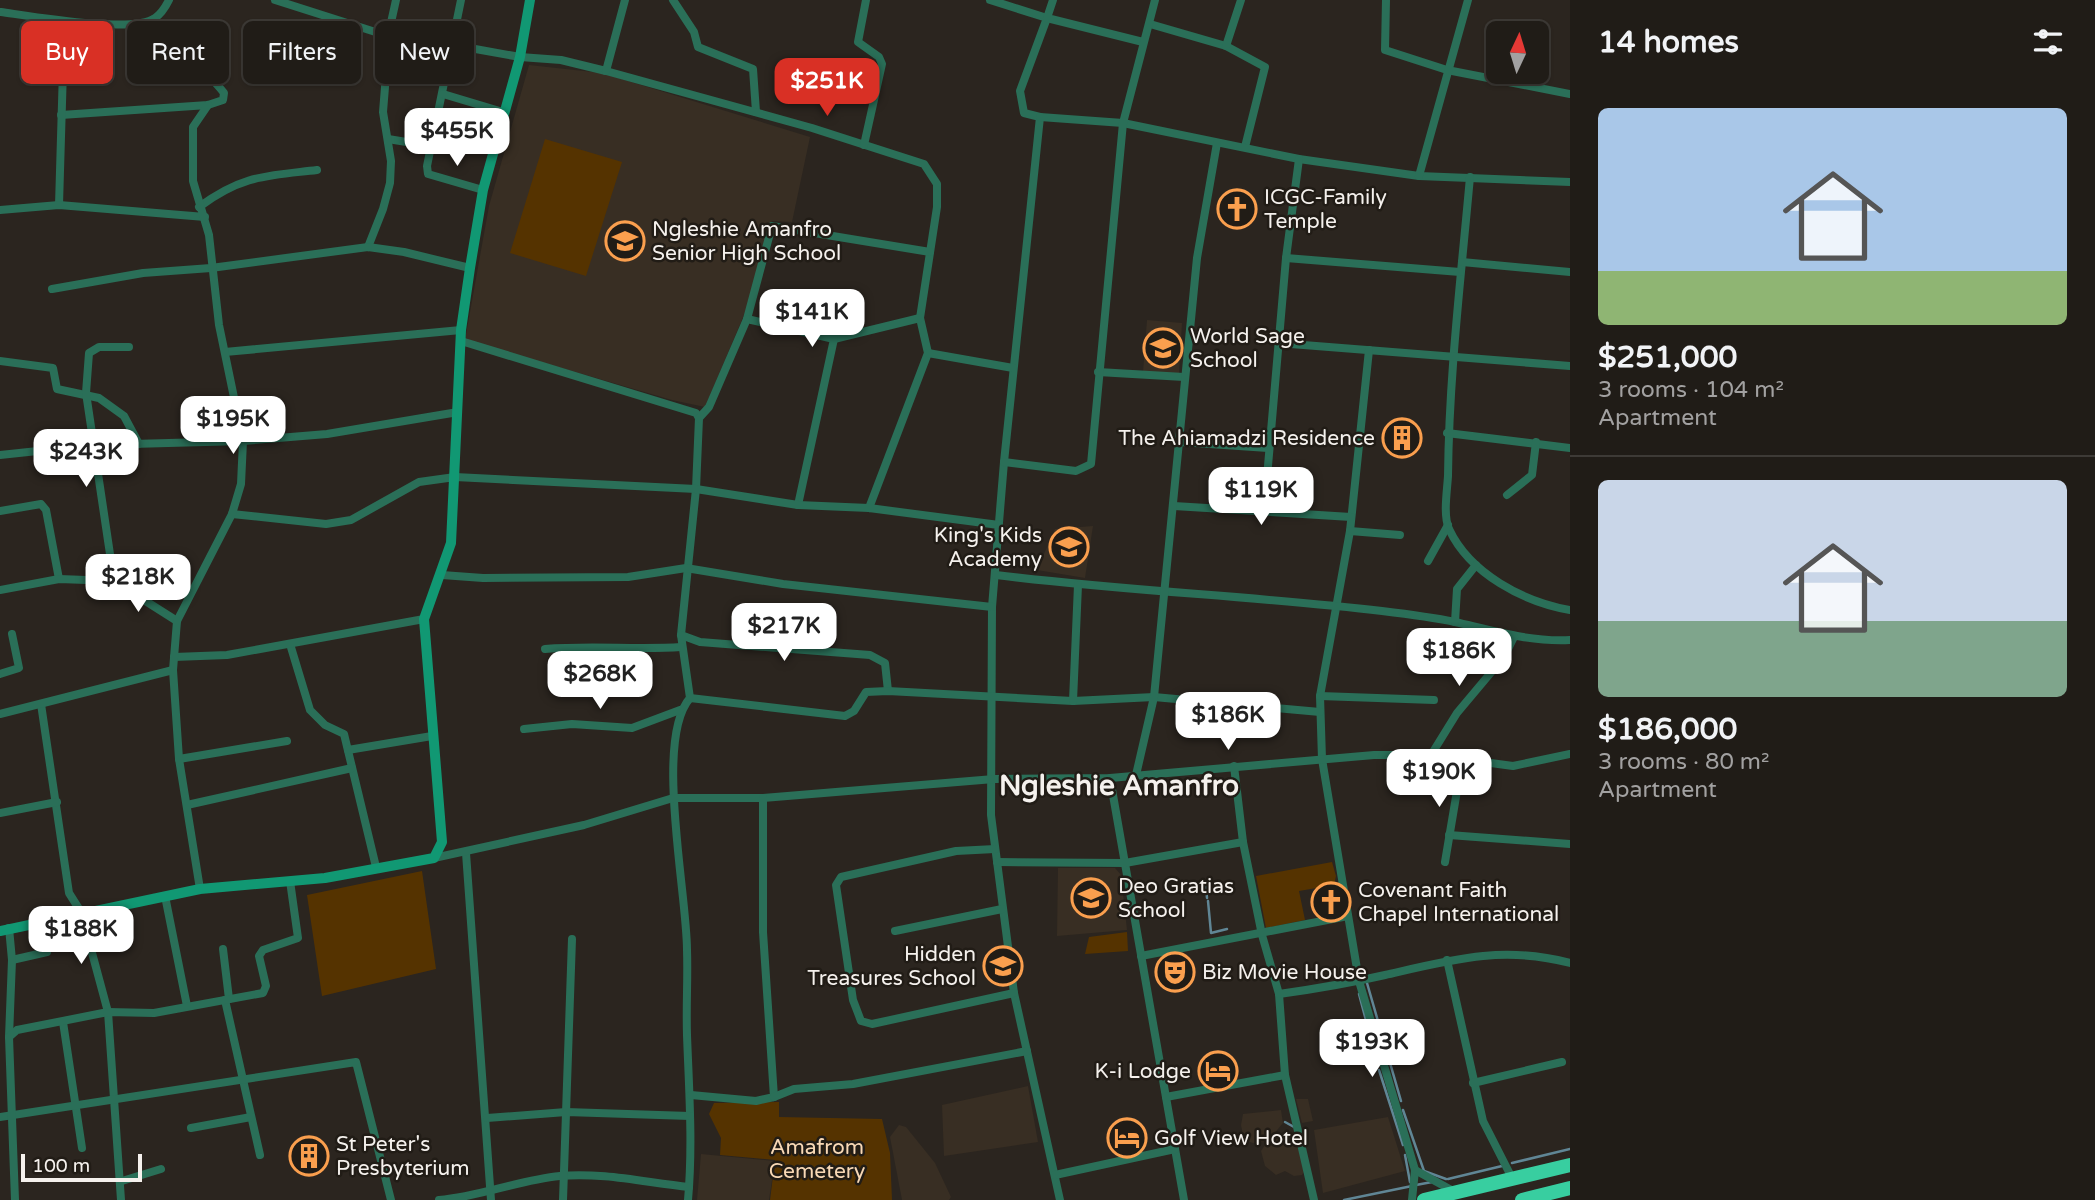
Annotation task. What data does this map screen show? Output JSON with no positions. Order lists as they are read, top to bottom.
{
  "districts": ["Ngleshie Amanfro"],
  "parks": ["Amafrom Cemetery"],
  "places": {
    "church": ["ICGC-Family Temple", "Covenant Faith Chapel International"],
    "school or university": [
      "Ngleshie Amanfro Senior High School",
      "World Sage School",
      "King's Kids Academy",
      "Deo Gratias School",
      "Hidden Treasures School"
    ],
    "building": ["The Ahiamadzi Residence", "St Peter's Presbyterium"],
    "theatre": ["Biz Movie House"],
    "hotel": ["K-i Lodge", "Golf View Hotel"]
  },
  "scale_bar": "100 m",
  "north": "top",
  "page": {
    "heading": "14 homes",
    "chip": [
      "Buy",
      "Rent",
      "Filters",
      "New"
    ],
    "price": [
      "$251K",
      "$455K",
      "$141K",
      "$195K",
      "$243K",
      "$119K",
      "$218K",
      "$217K",
      "$186K",
      "$268K",
      "$186K",
      "$190K",
      "$188K",
      "$193K"
    ],
    "list": [
      {
        "name": "$251,000",
        "note": "3 rooms · 104 m² · Apartment"
      },
      {
        "name": "$186,000",
        "note": "3 rooms · 80 m² · Apartment"
      }
    ],
    "scale": "100 m"
  }
}
